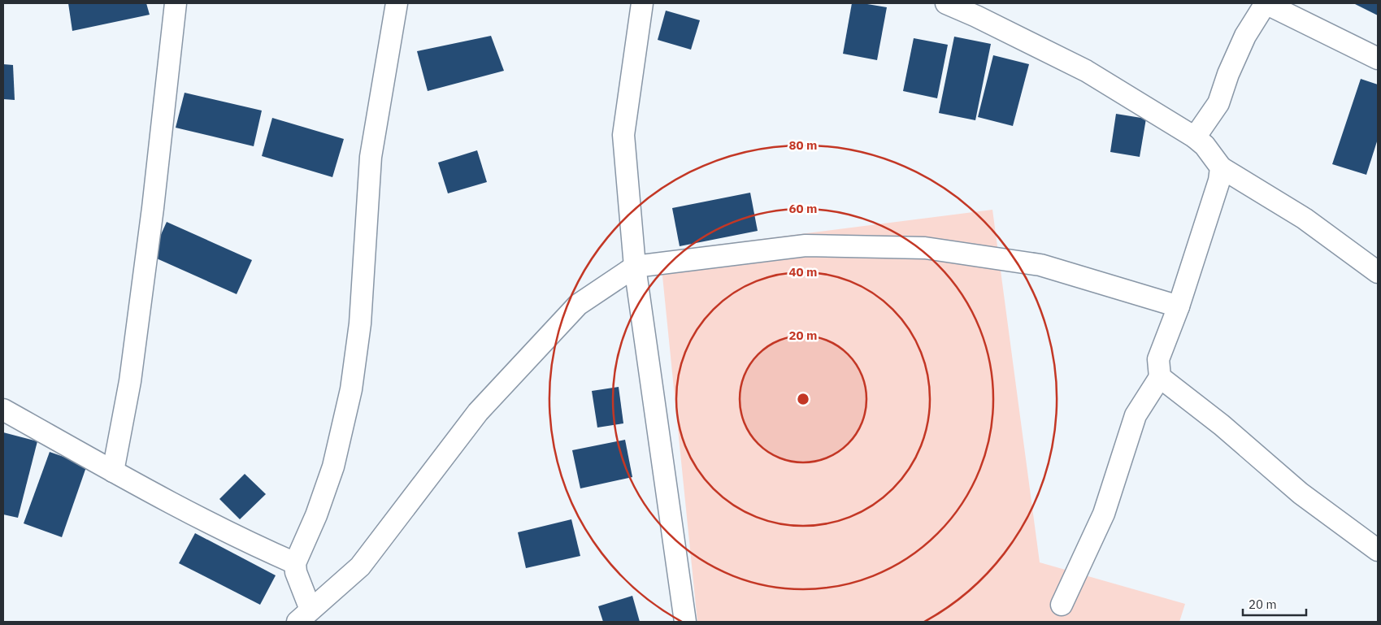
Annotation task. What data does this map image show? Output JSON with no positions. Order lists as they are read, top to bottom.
{
  "scale_bar": "20 m",
  "rings": [
    "80 m",
    "60 m",
    "40 m",
    "20 m"
  ]
}
